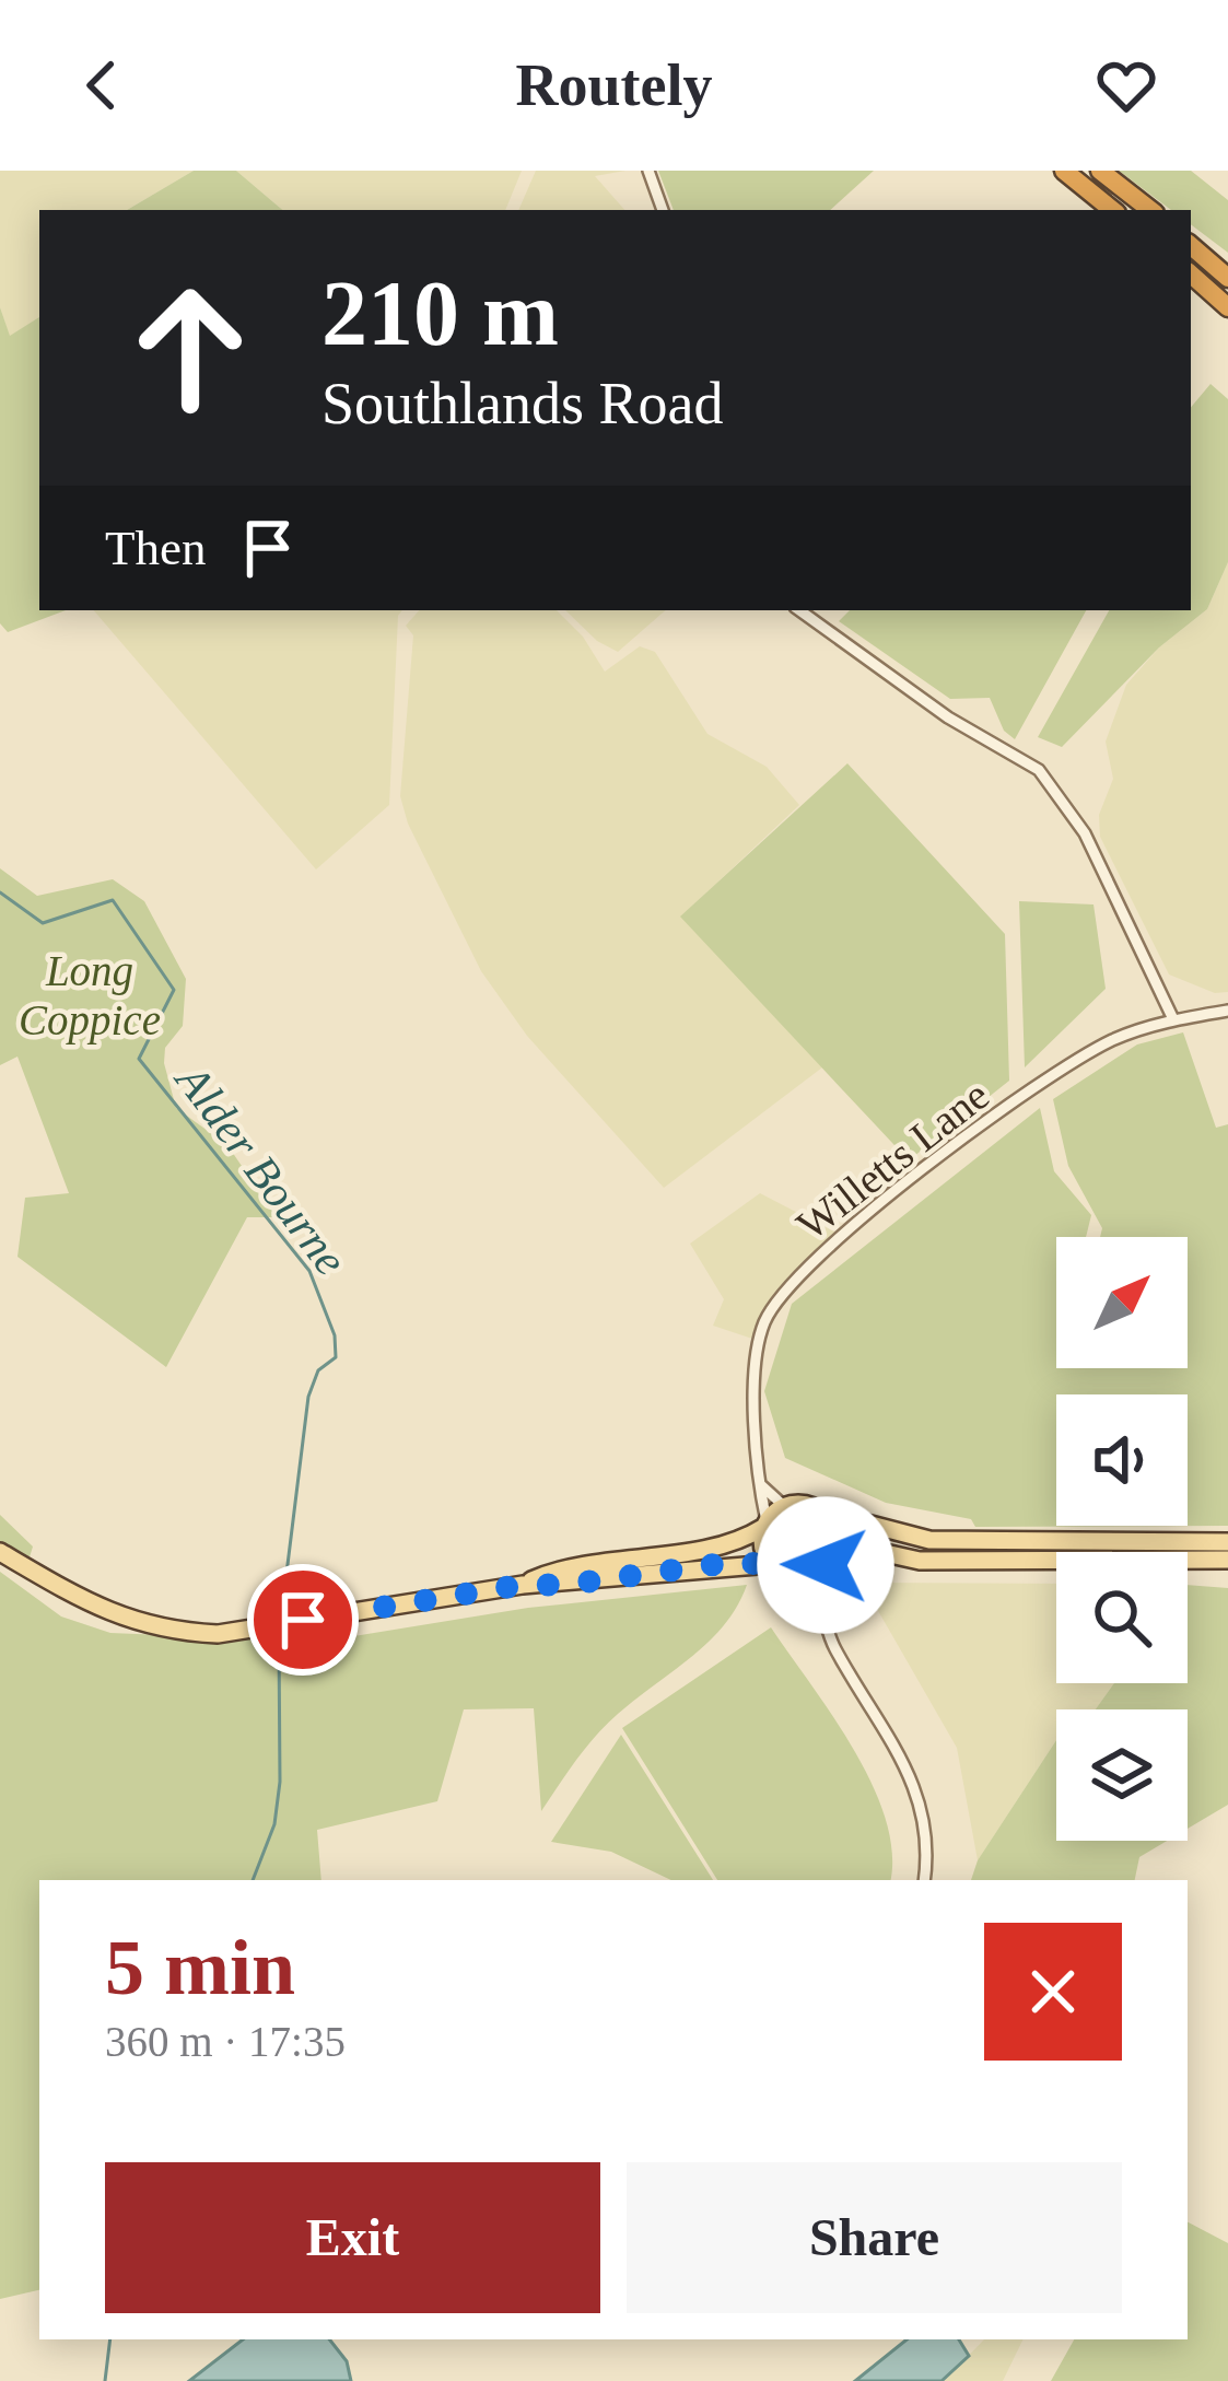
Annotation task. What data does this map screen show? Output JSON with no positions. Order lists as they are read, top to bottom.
{
  "streets": {
    "street": ["Willetts Lane"]
  },
  "water": ["Alder Bourne"],
  "parks": ["Long Coppice"],
  "north": "top right",
  "page": {
    "header": "Routely",
    "turn": ["210 m", "Southlands Road"],
    "then": "Then",
    "heading": ["5 min", "360 m · 17:35"],
    "buttons": ["Exit", "Share"]
  }
}
